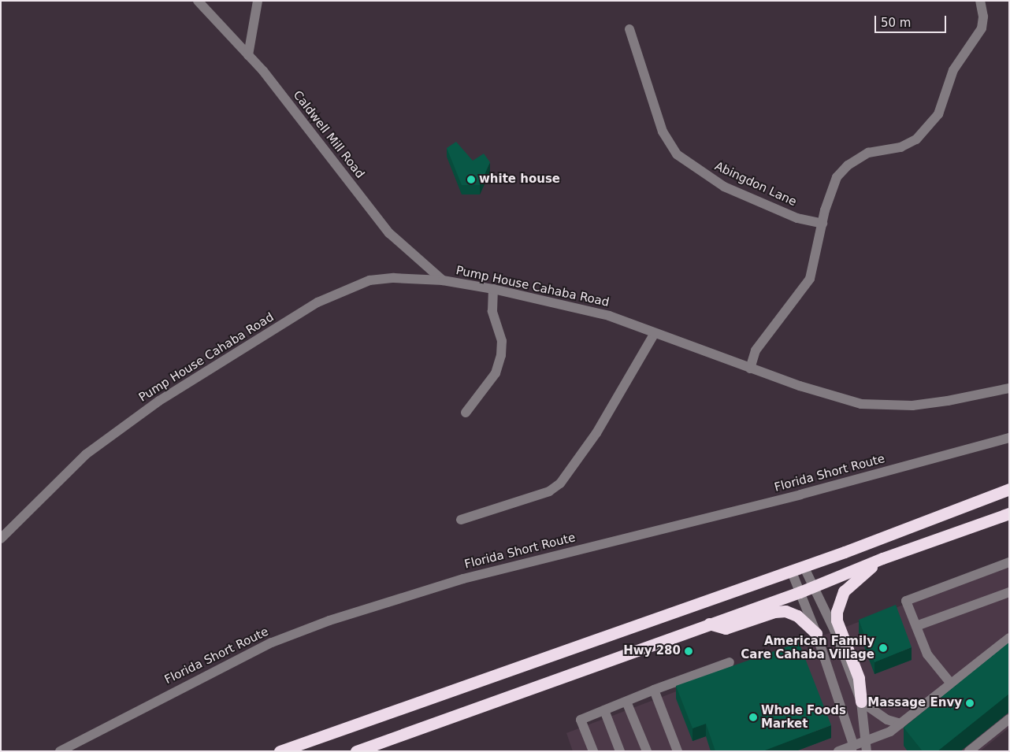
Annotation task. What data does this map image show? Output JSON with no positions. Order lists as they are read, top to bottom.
{
  "streets": {
    "street": [
      "Caldwell Mill Road",
      "Abingdon Lane",
      "Pump House Cahaba Road",
      "Florida Short Route"
    ]
  },
  "crossings": [
    ["Caldwell Mill Road", "Pump House Cahaba Road"]
  ],
  "places": [
    "white house",
    "American Family Care Cahaba Village",
    "Hwy 280",
    "Massage Envy",
    "Whole Foods Market"
  ],
  "scale_bar": "50 m"
}
